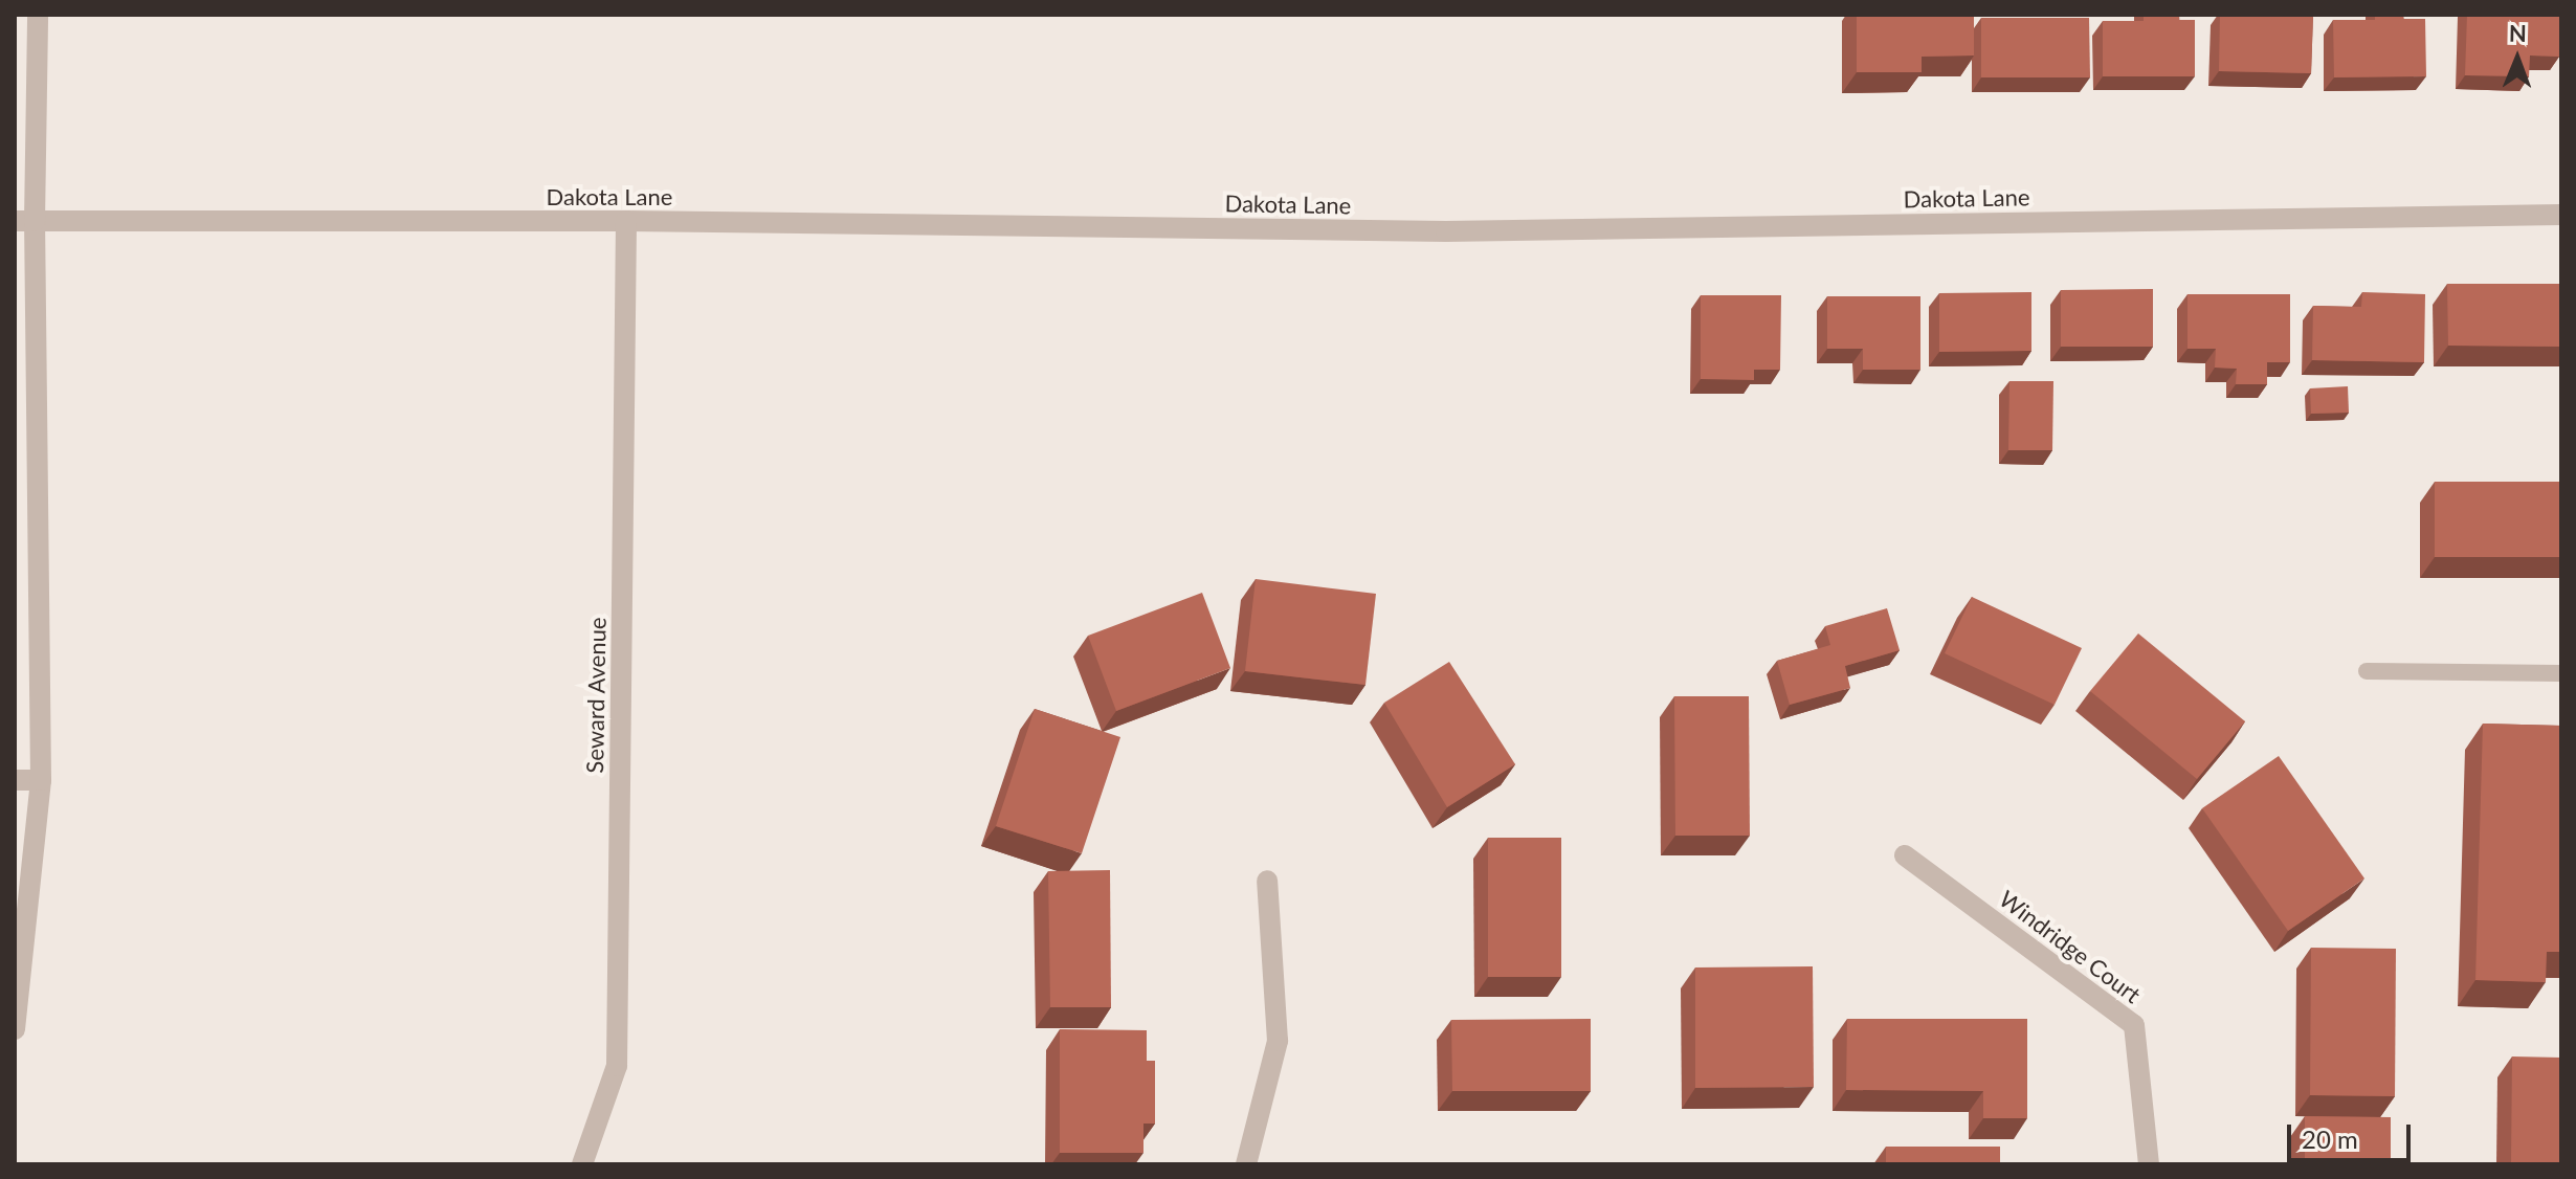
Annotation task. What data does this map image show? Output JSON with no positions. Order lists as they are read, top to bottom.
{
  "streets": {
    "street": ["Dakota Lane", "Seward Avenue", "Windridge Court"]
  },
  "crossings": [
    ["Dakota Lane", "Seward Avenue"]
  ],
  "scale_bar": "20 m",
  "north": "top"
}
